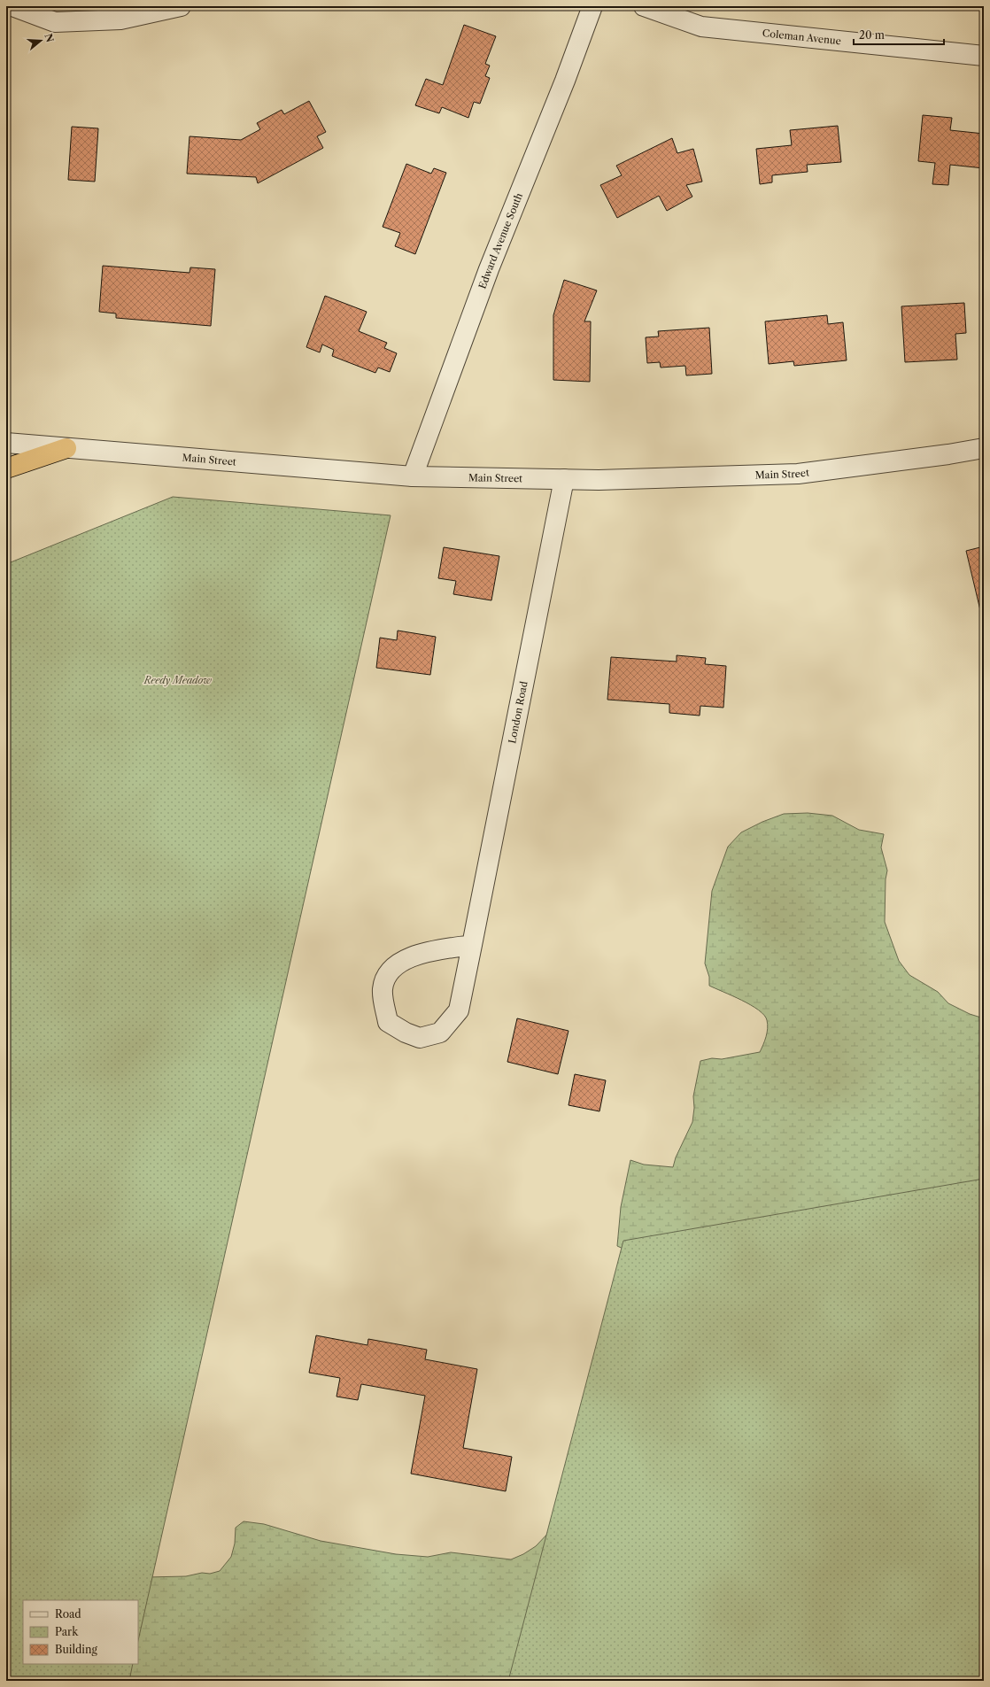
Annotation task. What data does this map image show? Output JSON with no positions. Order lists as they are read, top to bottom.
{
  "streets": {
    "street": [
      "Coleman Avenue",
      "Edward Avenue South",
      "Main Street",
      "London Road"
    ]
  },
  "crossings": [
    ["Edward Avenue South", "Main Street"],
    ["Main Street", "London Road"]
  ],
  "parks": ["Reedy Meadow"],
  "legend": ["Road", "Park", "Building"],
  "scale_bar": "20 m",
  "north": "right"
}
